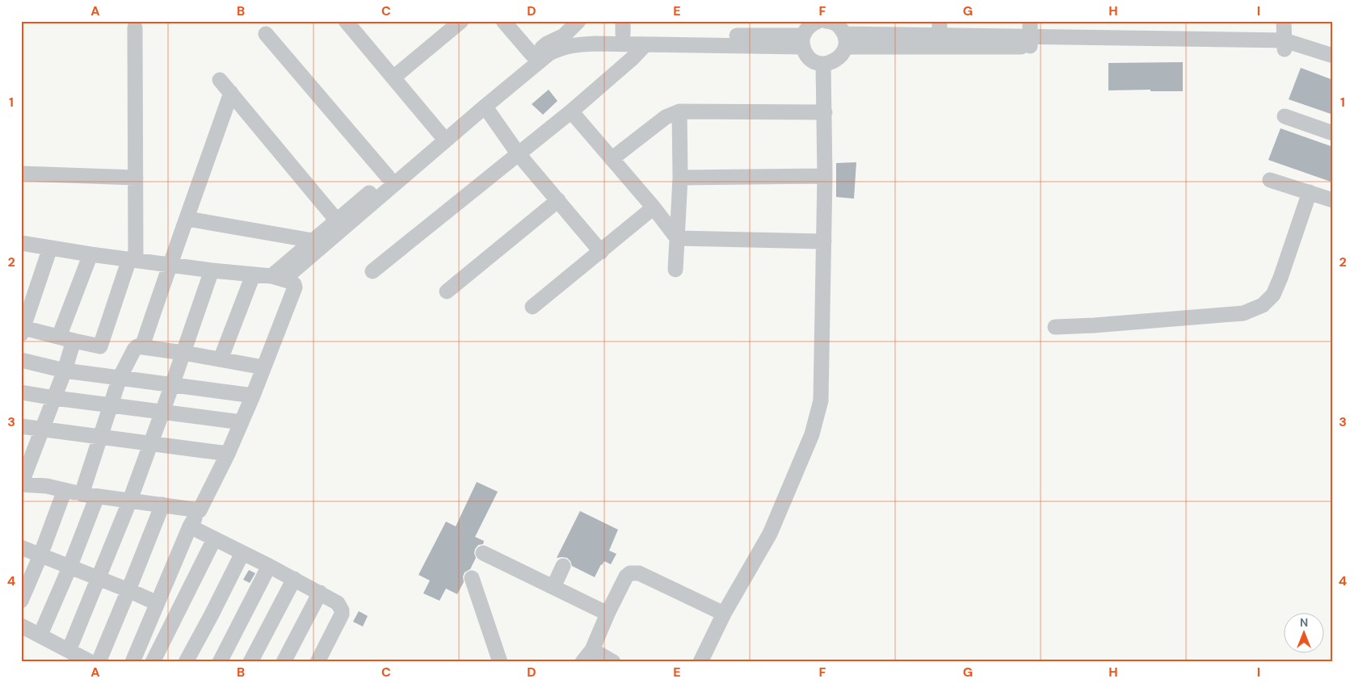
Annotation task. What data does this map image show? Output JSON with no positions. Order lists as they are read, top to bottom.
{
  "north": "top",
  "grid": {
    "columns": [
      "A",
      "B",
      "C",
      "D",
      "E",
      "F",
      "G",
      "H",
      "I"
    ],
    "rows": [
      "1",
      "2",
      "3",
      "4"
    ]
  }
}
